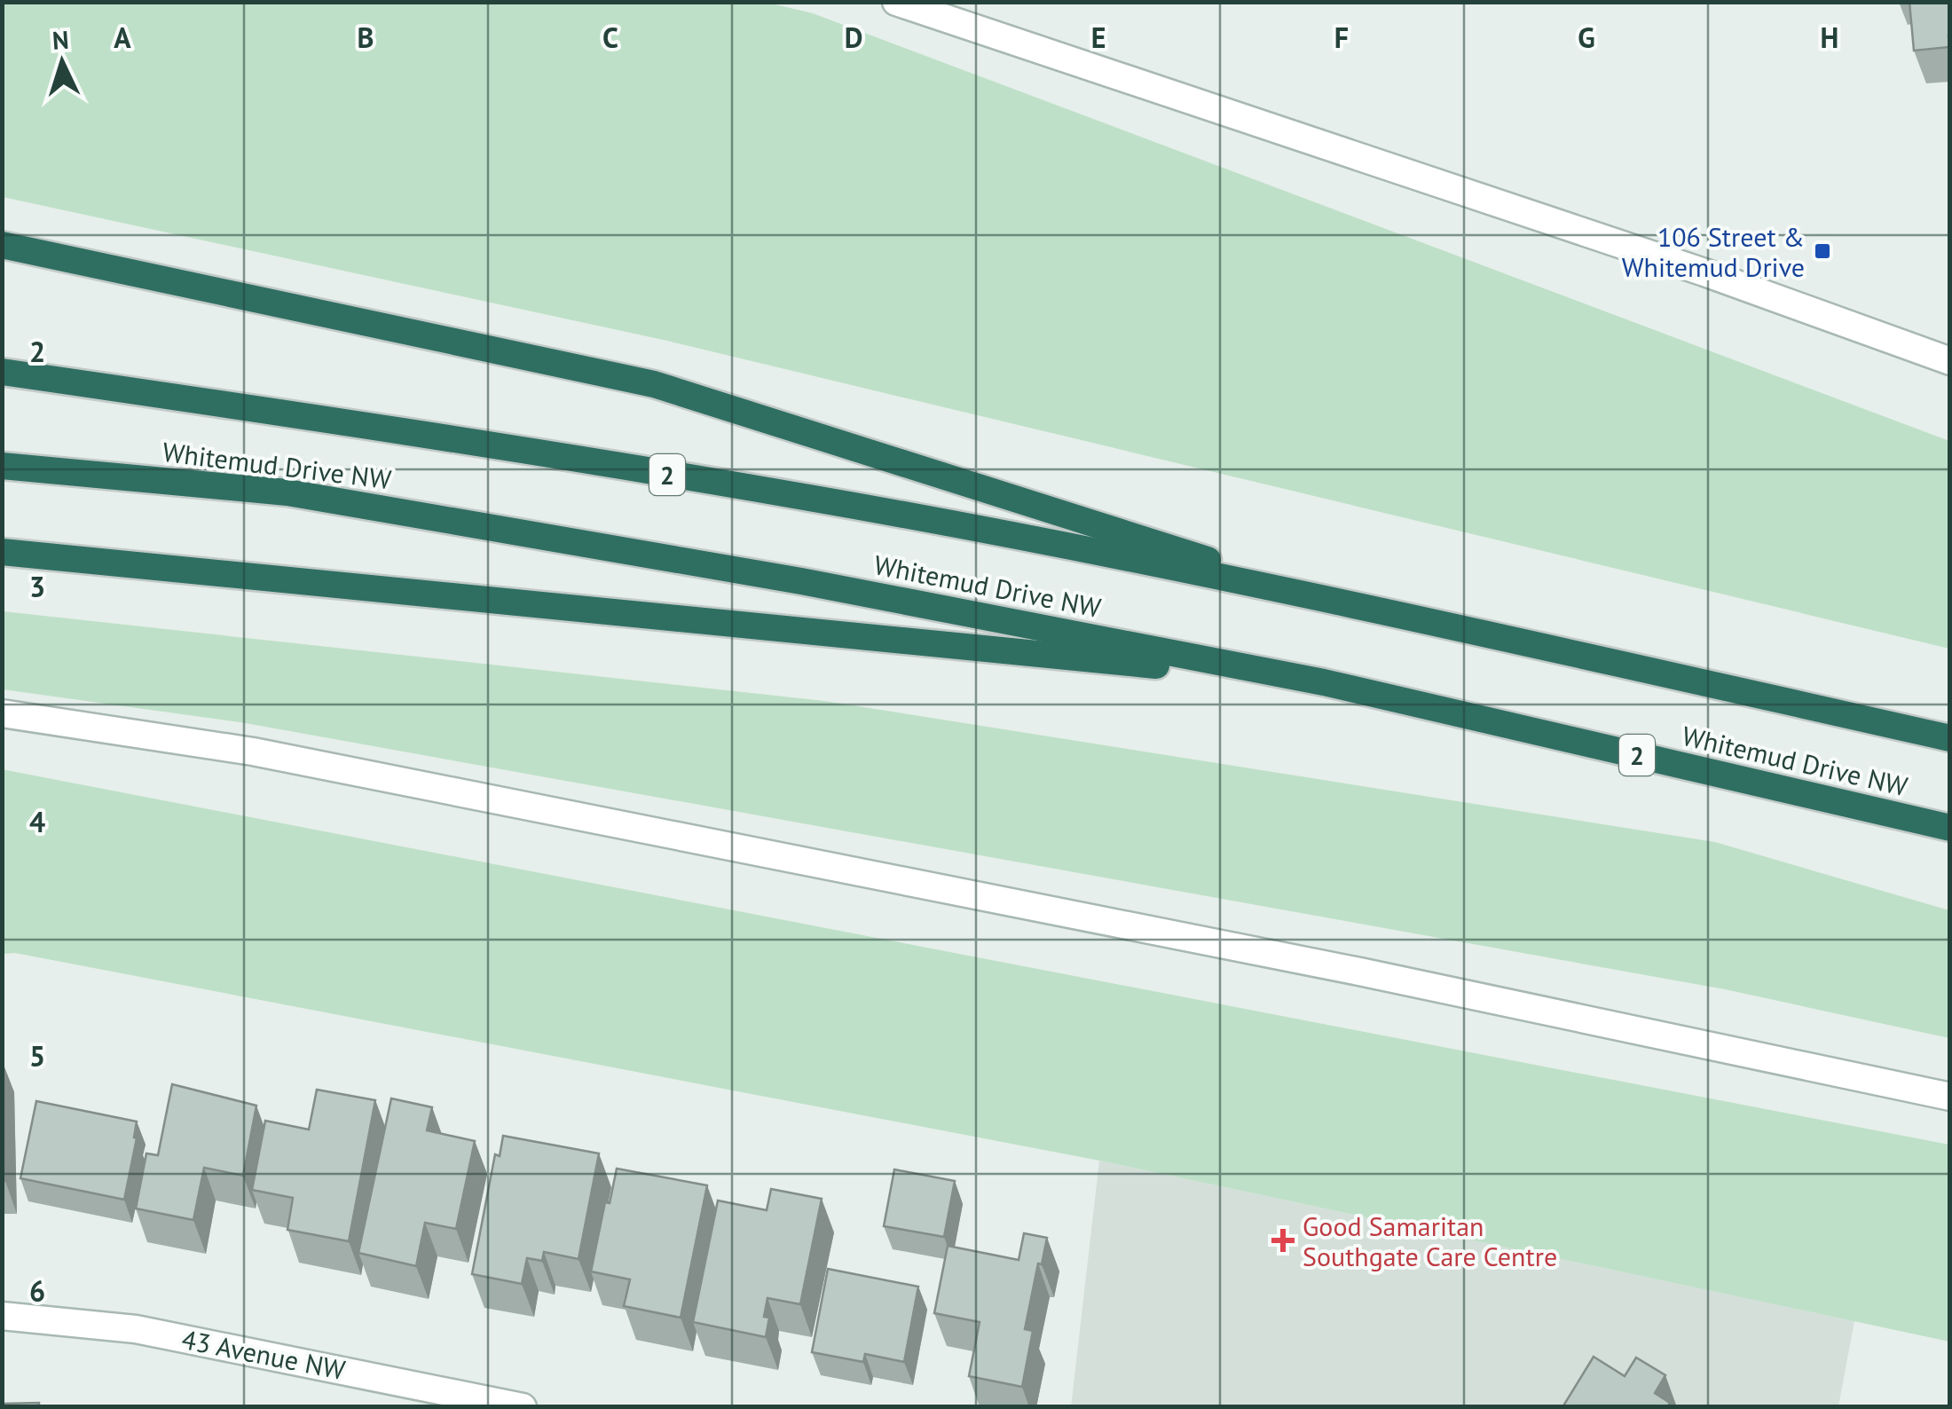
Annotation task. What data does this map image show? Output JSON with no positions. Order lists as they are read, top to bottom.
{
  "streets": {
    "highway": ["Whitemud Drive NW", "2"],
    "street": ["43 Avenue NW"]
  },
  "places": {
    "transit": ["106 Street & Whitemud Drive"],
    "health": ["Good Samaritan Southgate Care Centre"]
  },
  "north": "top",
  "grid": {
    "columns": [
      "A",
      "B",
      "C",
      "D",
      "E",
      "F",
      "G",
      "H"
    ],
    "rows": [
      "2",
      "3",
      "4",
      "5",
      "6"
    ]
  }
}
